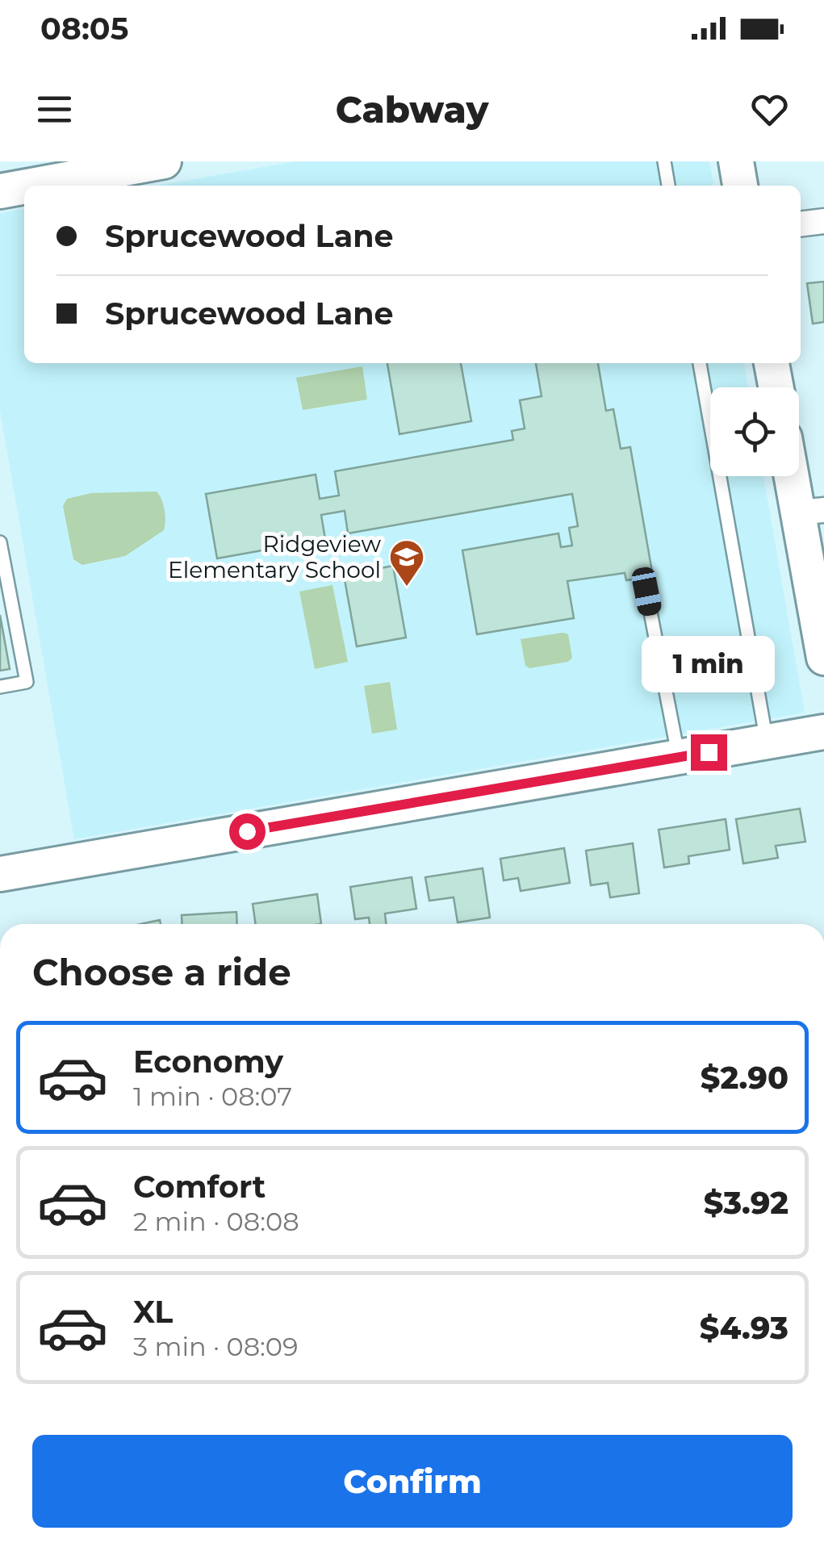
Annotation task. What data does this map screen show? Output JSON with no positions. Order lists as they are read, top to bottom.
{
  "places": {
    "school or university": ["Ridgeview Elementary School"]
  },
  "page": {
    "status": "08:05",
    "header": "Cabway",
    "banner": ["Sprucewood Lane", "Sprucewood Lane"],
    "bubble": "1 min",
    "heading": "Choose a ride",
    "list": [
      {
        "name": "Economy",
        "note": "1 min · 08:07",
        "value": "$2.90"
      },
      {
        "name": "Comfort",
        "note": "2 min · 08:08",
        "value": "$3.92"
      },
      {
        "name": "XL",
        "note": "3 min · 08:09",
        "value": "$4.93"
      }
    ],
    "buttons": "Confirm"
  }
}
